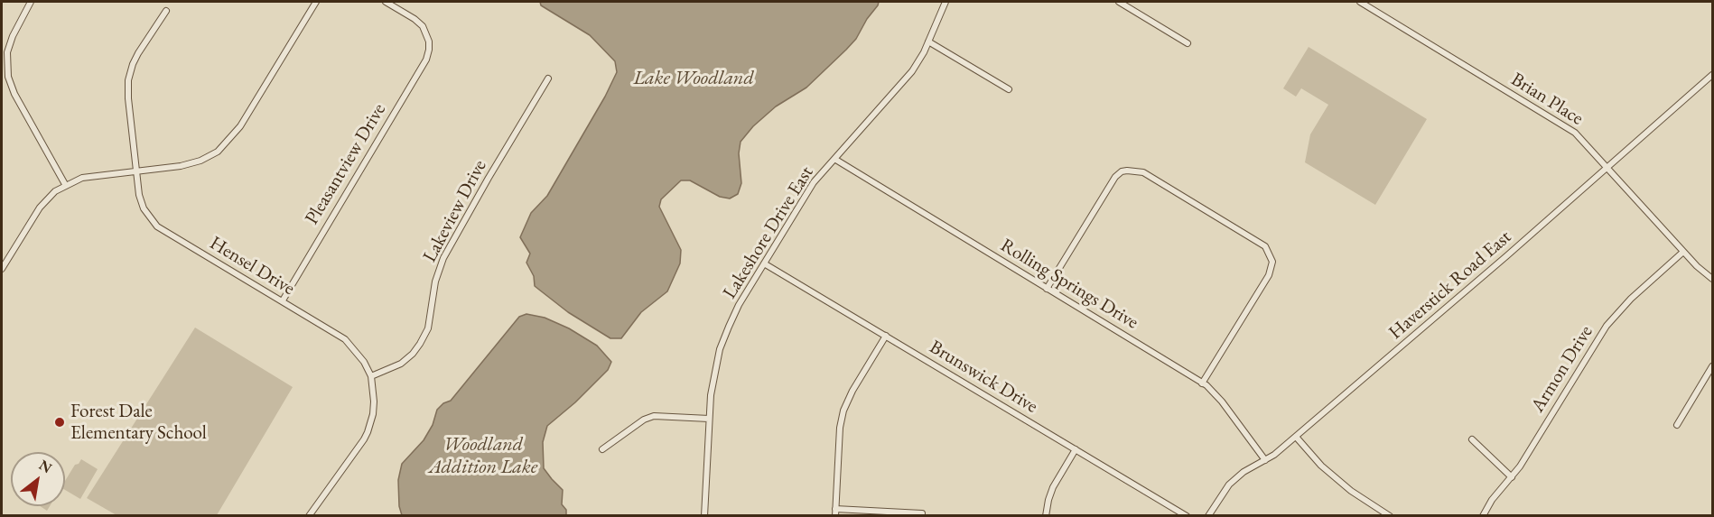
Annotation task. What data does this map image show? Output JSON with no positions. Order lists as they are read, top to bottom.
{
  "streets": {
    "street": [
      "Brian Place",
      "Pleasantview Drive",
      "Lakeview Drive",
      "Lakeshore Drive East",
      "Hensel Drive",
      "Rolling Springs Drive",
      "Haverstick Road East",
      "Armon Drive",
      "Brunswick Drive"
    ]
  },
  "crossings": [
    ["Brian Place", "Haverstick Road East"],
    ["Brian Place", "Armon Drive"],
    ["Pleasantview Drive", "Hensel Drive"],
    ["Lakeview Drive", "Hensel Drive"],
    ["Lakeshore Drive East", "Rolling Springs Drive"],
    ["Lakeshore Drive East", "Brunswick Drive"],
    ["Rolling Springs Drive", "Haverstick Road East"]
  ],
  "water": ["Lake Woodland", "Woodland Addition Lake"],
  "places": ["Forest Dale Elementary School"],
  "north": "top right"
}
